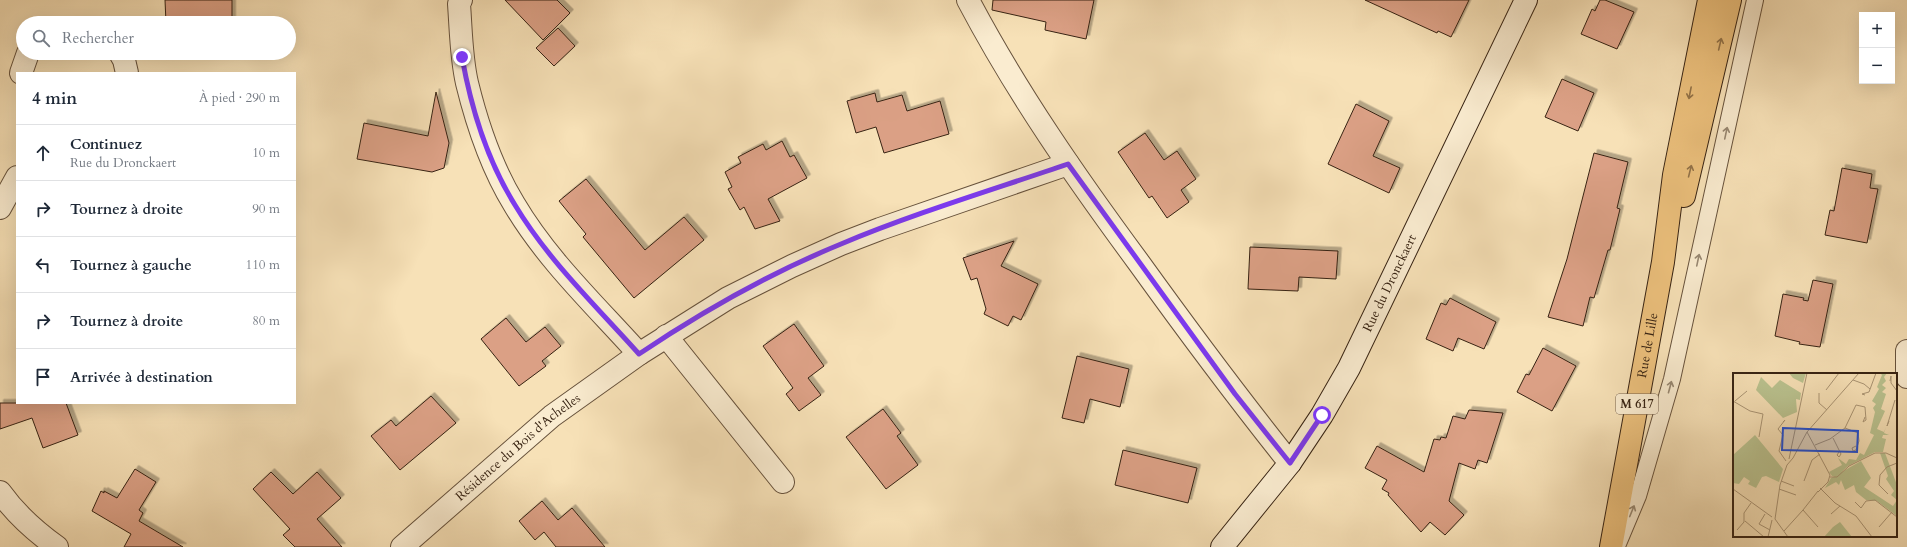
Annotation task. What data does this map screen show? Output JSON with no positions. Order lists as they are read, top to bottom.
{
  "streets": {
    "main road": ["Rue de Lille", "M 617"],
    "street": ["Rue du Dronckaert", "Résidence du Bois d'Achelles"]
  },
  "page": {
    "map_buttons": ["+", "−"],
    "search": "Rechercher",
    "heading": ["4 min", "À pied · 290 m"],
    "list": [
      ["Continuez", "Rue du Dronckaert", "10 m"],
      ["Tournez à droite", "90 m"],
      ["Tournez à gauche", "110 m"],
      ["Tournez à droite", "80 m"],
      "Arrivée à destination"
    ]
  }
}
